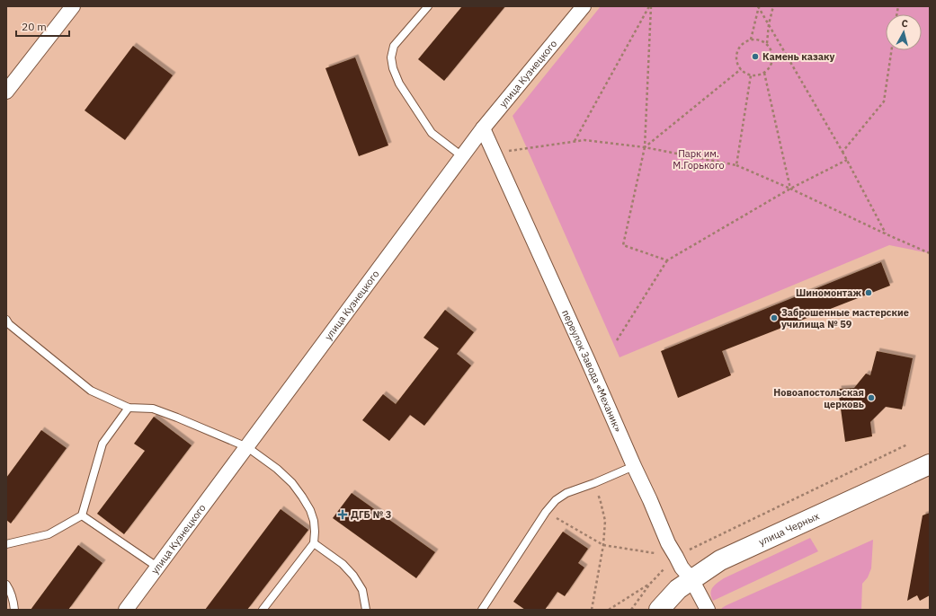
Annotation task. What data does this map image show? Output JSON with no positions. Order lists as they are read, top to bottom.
{
  "streets": {
    "main road": ["улица Черных"],
    "street": ["улица Кузнецкого", "переулок Завода «Механик»"]
  },
  "crossings": [
    ["улица Кузнецкого", "переулок Завода «Механик»"],
    ["переулок Завода «Механик»", "улица Черных"]
  ],
  "parks": ["Парк им. М.Горького"],
  "places": {
    "other": [
      "Камень казаку",
      "Шиномонтаж",
      "Заброшенные мастерские училища № 59",
      "Новоапостольская церковь"
    ],
    "health": ["ДГБ № 3"]
  },
  "scale_bar": "20 m",
  "north": "top"
}
